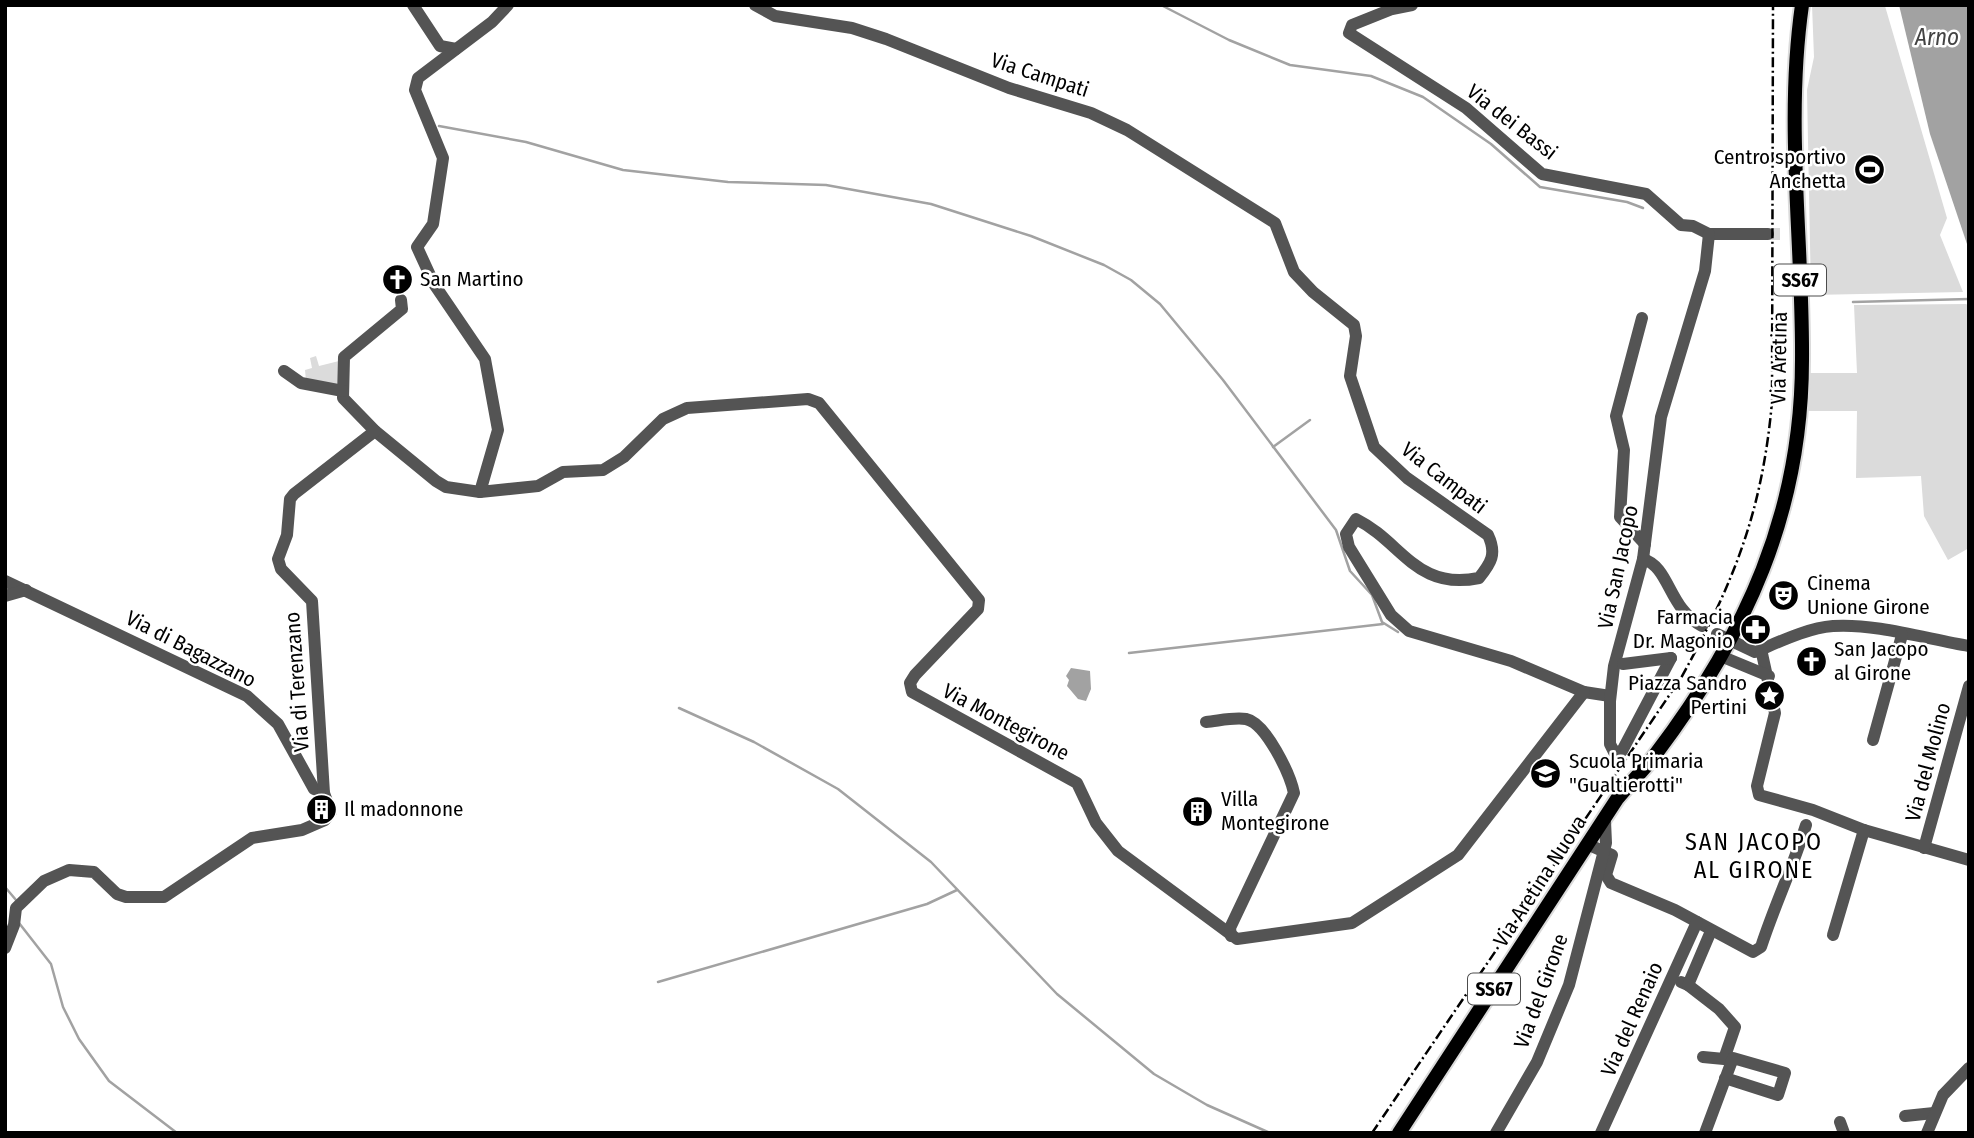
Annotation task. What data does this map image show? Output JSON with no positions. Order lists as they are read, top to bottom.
{
  "streets": {
    "main road": ["SS67", "Via Aretina", "Via Aretina Nuova"],
    "street": [
      "Via Campati",
      "Via dei Bassi",
      "Via San Jacopo",
      "Via di Bagazzano",
      "Via di Terenzano",
      "Via Montegirone",
      "Via del Molino",
      "Via del Girone",
      "Via del Renaio"
    ]
  },
  "crossings": [
    ["Via Campati", "Via San Jacopo"],
    ["Via dei Bassi", "Via San Jacopo"],
    ["Via Aretina", "Via Aretina Nuova"],
    ["Via di Bagazzano", "Via di Terenzano"],
    ["Via Aretina Nuova", "Via del Girone"]
  ],
  "districts": ["SAN JACOPO AL GIRONE"],
  "water": ["Arno"],
  "places": {
    "sports": ["Centro sportivo Anchetta"],
    "church": ["San Martino", "San Jacopo al Girone"],
    "theatre": ["Cinema Unione Girone"],
    "pharmacy": ["Farmacia Dr. Magonio"],
    "place": ["Piazza Sandro Pertini"],
    "school or university": ["Scuola Primaria \"Gualtierotti\""],
    "building": ["Il madonnone", "Villa Montegirone"]
  }
}
